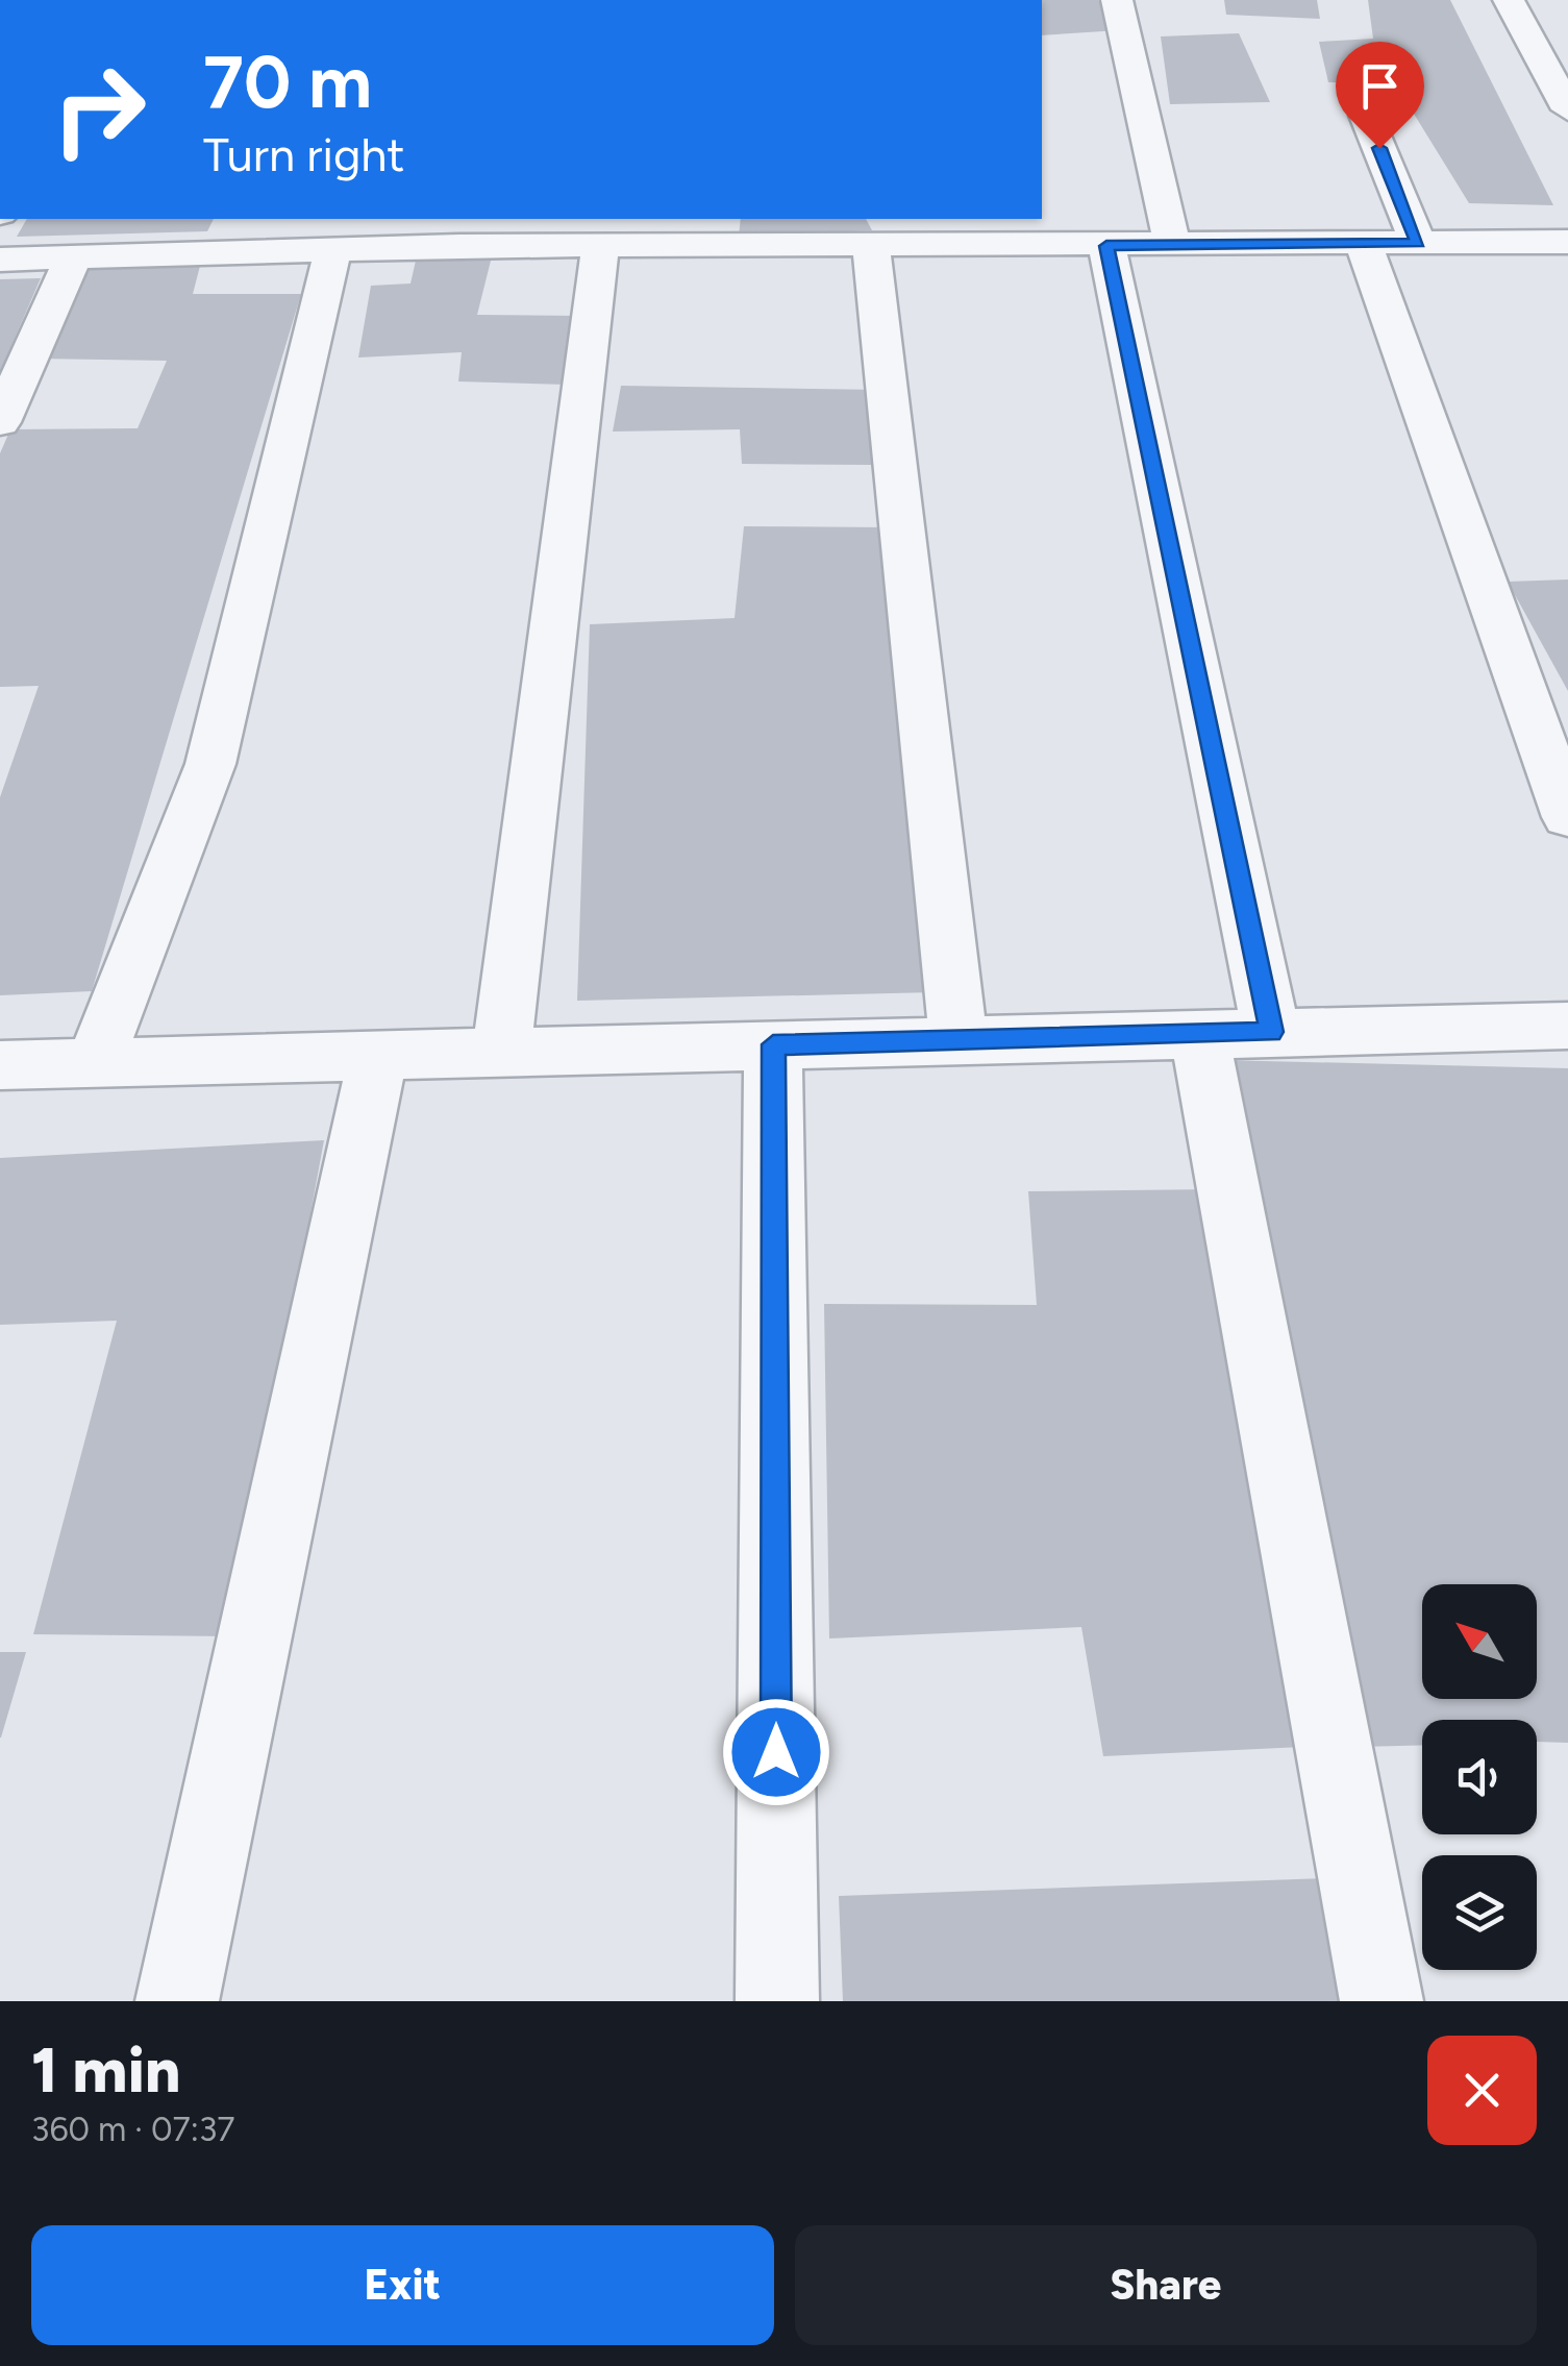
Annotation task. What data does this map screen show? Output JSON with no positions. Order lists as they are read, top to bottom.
{
  "north": "top left",
  "page": {
    "turn": ["70 m", "Turn right"],
    "heading": ["1 min", "360 m · 07:37"],
    "buttons": ["Exit", "Share"]
  }
}
